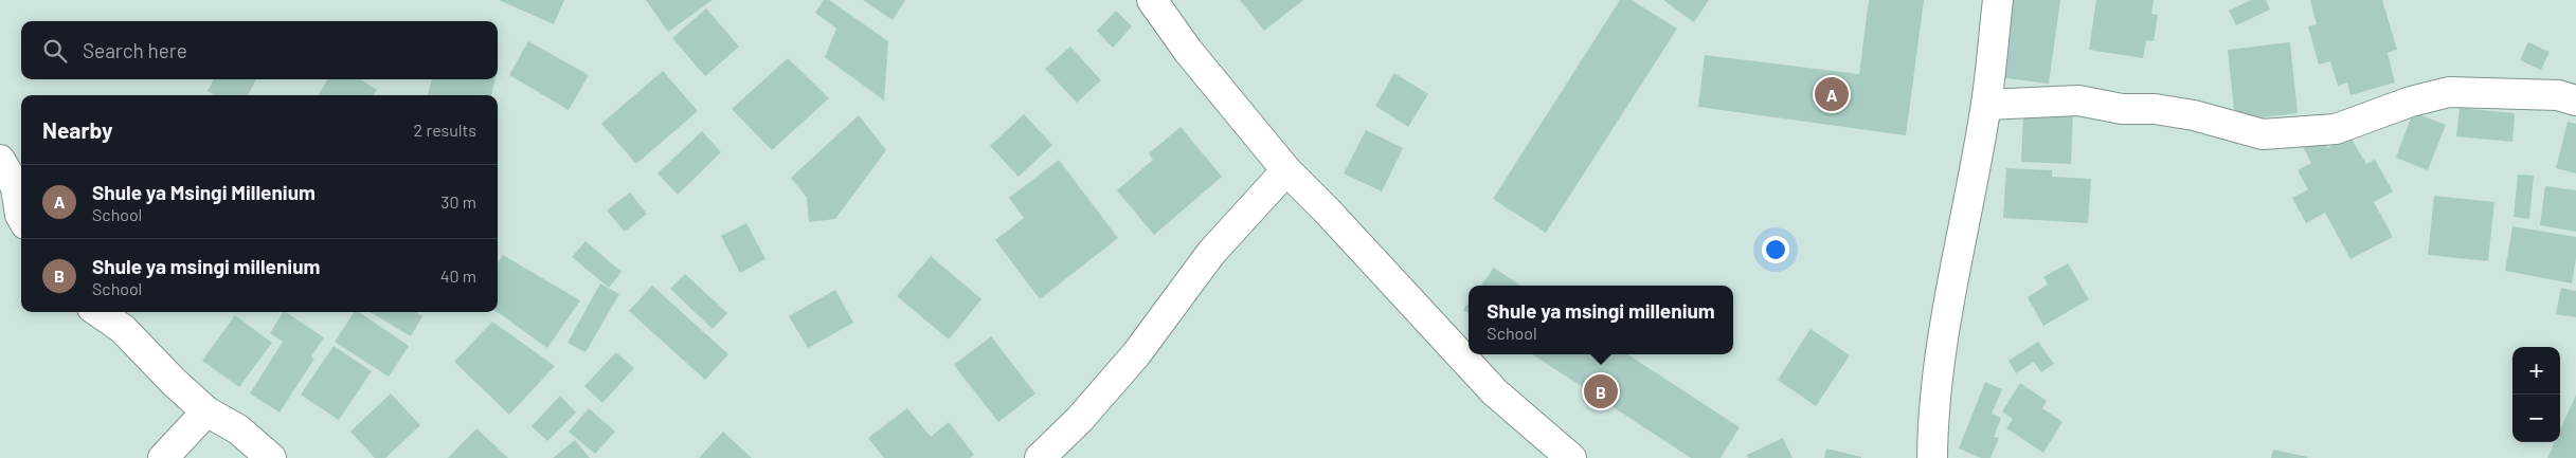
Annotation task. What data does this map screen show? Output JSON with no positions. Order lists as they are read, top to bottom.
{
  "page": {
    "search": "Search here",
    "pins": ["A", "B"],
    "heading": ["Nearby", "2 results"],
    "list": [
      {
        "mark": "A",
        "name": "Shule ya Msingi Millenium",
        "note": "School",
        "value": "30 m"
      },
      {
        "mark": "B",
        "name": "Shule ya msingi millenium",
        "note": "School",
        "value": "40 m"
      }
    ],
    "popup": ["Shule ya msingi millenium", "School"],
    "map_buttons": ["+", "−"]
  }
}
